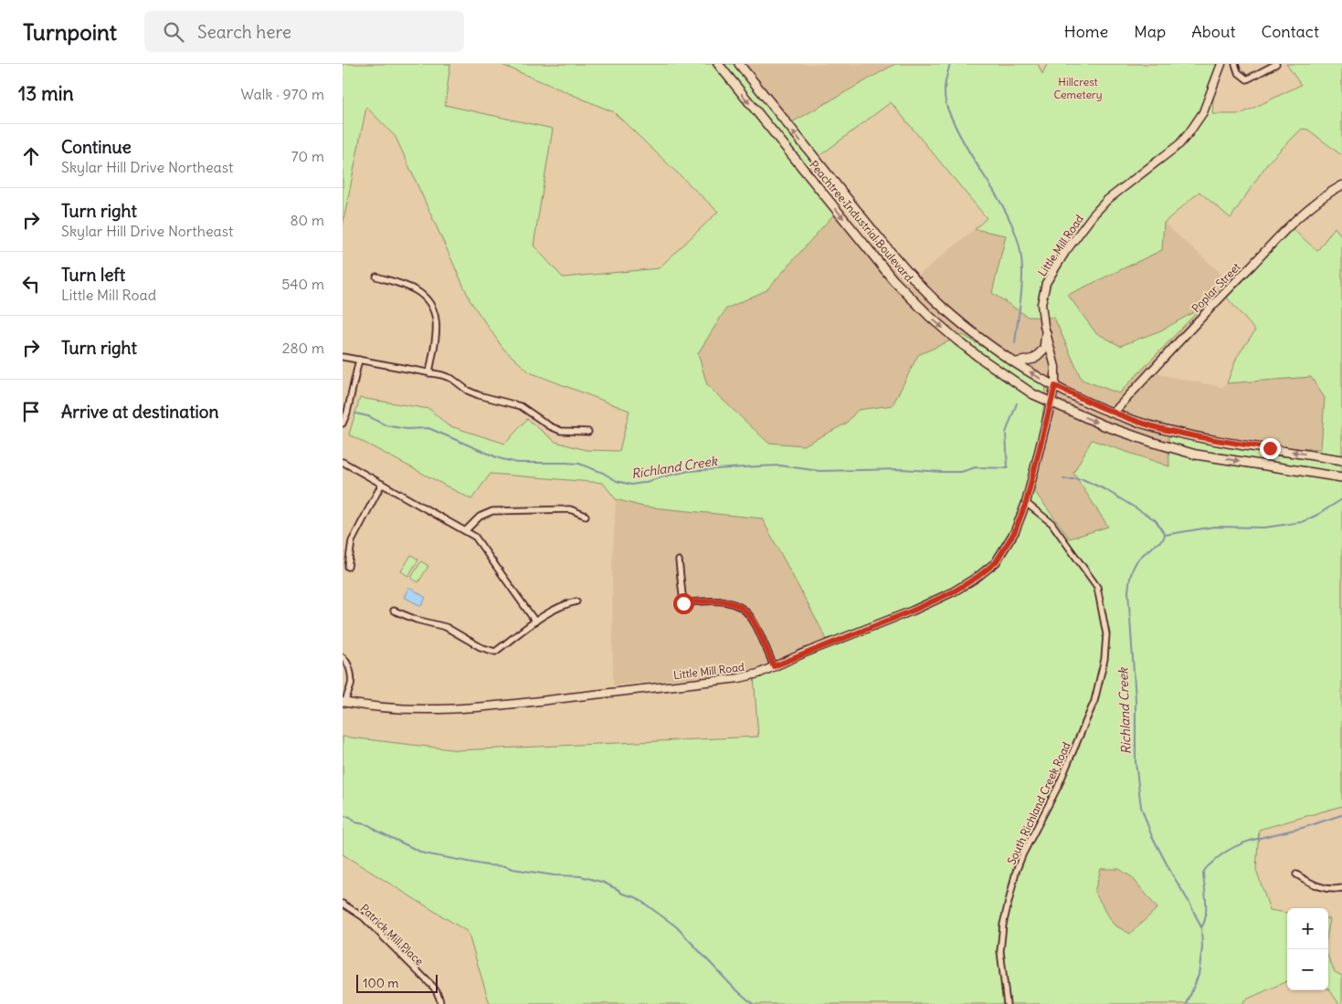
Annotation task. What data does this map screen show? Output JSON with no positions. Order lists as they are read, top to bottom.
{
  "streets": {
    "main road": ["Peachtree Industrial Boulevard"],
    "street": [
      "Little Mill Road",
      "Poplar Street",
      "South Richland Creek Road",
      "Patrick Mill Place"
    ]
  },
  "crossings": [
    ["Peachtree Industrial Boulevard", "Little Mill Road"],
    ["Peachtree Industrial Boulevard", "Poplar Street"],
    ["Little Mill Road", "South Richland Creek Road"]
  ],
  "water": ["Richland Creek"],
  "parks": ["Hillcrest Cemetery"],
  "scale_bar": "100 m",
  "page": {
    "header": "Turnpoint",
    "search": "Search here",
    "nav": [
      "Home",
      "Map",
      "About",
      "Contact"
    ],
    "heading": ["13 min", "Walk · 970 m"],
    "list": [
      ["Continue", "Skylar Hill Drive Northeast", "70 m"],
      ["Turn right", "Skylar Hill Drive Northeast", "80 m"],
      ["Turn left", "Little Mill Road", "540 m"],
      ["Turn right", "280 m"],
      "Arrive at destination"
    ],
    "map_buttons": ["+", "−"],
    "scale": "100 m"
  }
}
